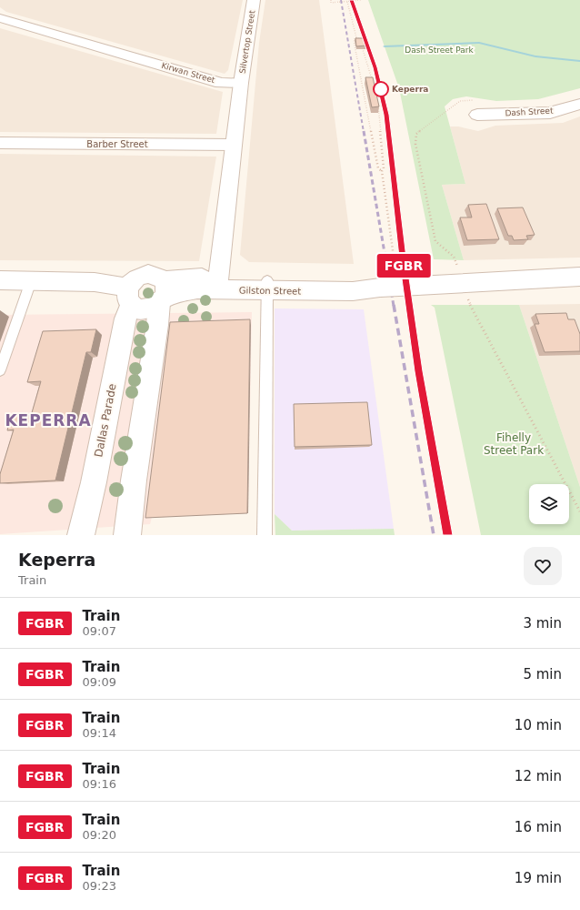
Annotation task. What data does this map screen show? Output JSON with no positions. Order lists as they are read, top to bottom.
{
  "streets": {
    "street": [
      "Silvertop Street",
      "Kirwan Street",
      "Dash Street",
      "Barber Street",
      "Gilston Street",
      "Dallas Parade"
    ]
  },
  "crossings": [
    ["Silvertop Street", "Kirwan Street"],
    ["Gilston Street", "Dallas Parade"]
  ],
  "districts": ["KEPERRA"],
  "parks": ["Dash Street Park", "Fihelly Street Park"],
  "places": ["Keperra"],
  "page": {
    "on_map": "FGBR",
    "heading": ["Keperra", "Train"],
    "list": [
      {
        "mark": "FGBR",
        "name": "Train",
        "note": "09:07",
        "value": "3 min"
      },
      {
        "mark": "FGBR",
        "name": "Train",
        "note": "09:09",
        "value": "5 min"
      },
      {
        "mark": "FGBR",
        "name": "Train",
        "note": "09:14",
        "value": "10 min"
      },
      {
        "mark": "FGBR",
        "name": "Train",
        "note": "09:16",
        "value": "12 min"
      },
      {
        "mark": "FGBR",
        "name": "Train",
        "note": "09:20",
        "value": "16 min"
      },
      {
        "mark": "FGBR",
        "name": "Train",
        "note": "09:23",
        "value": "19 min"
      }
    ]
  }
}
